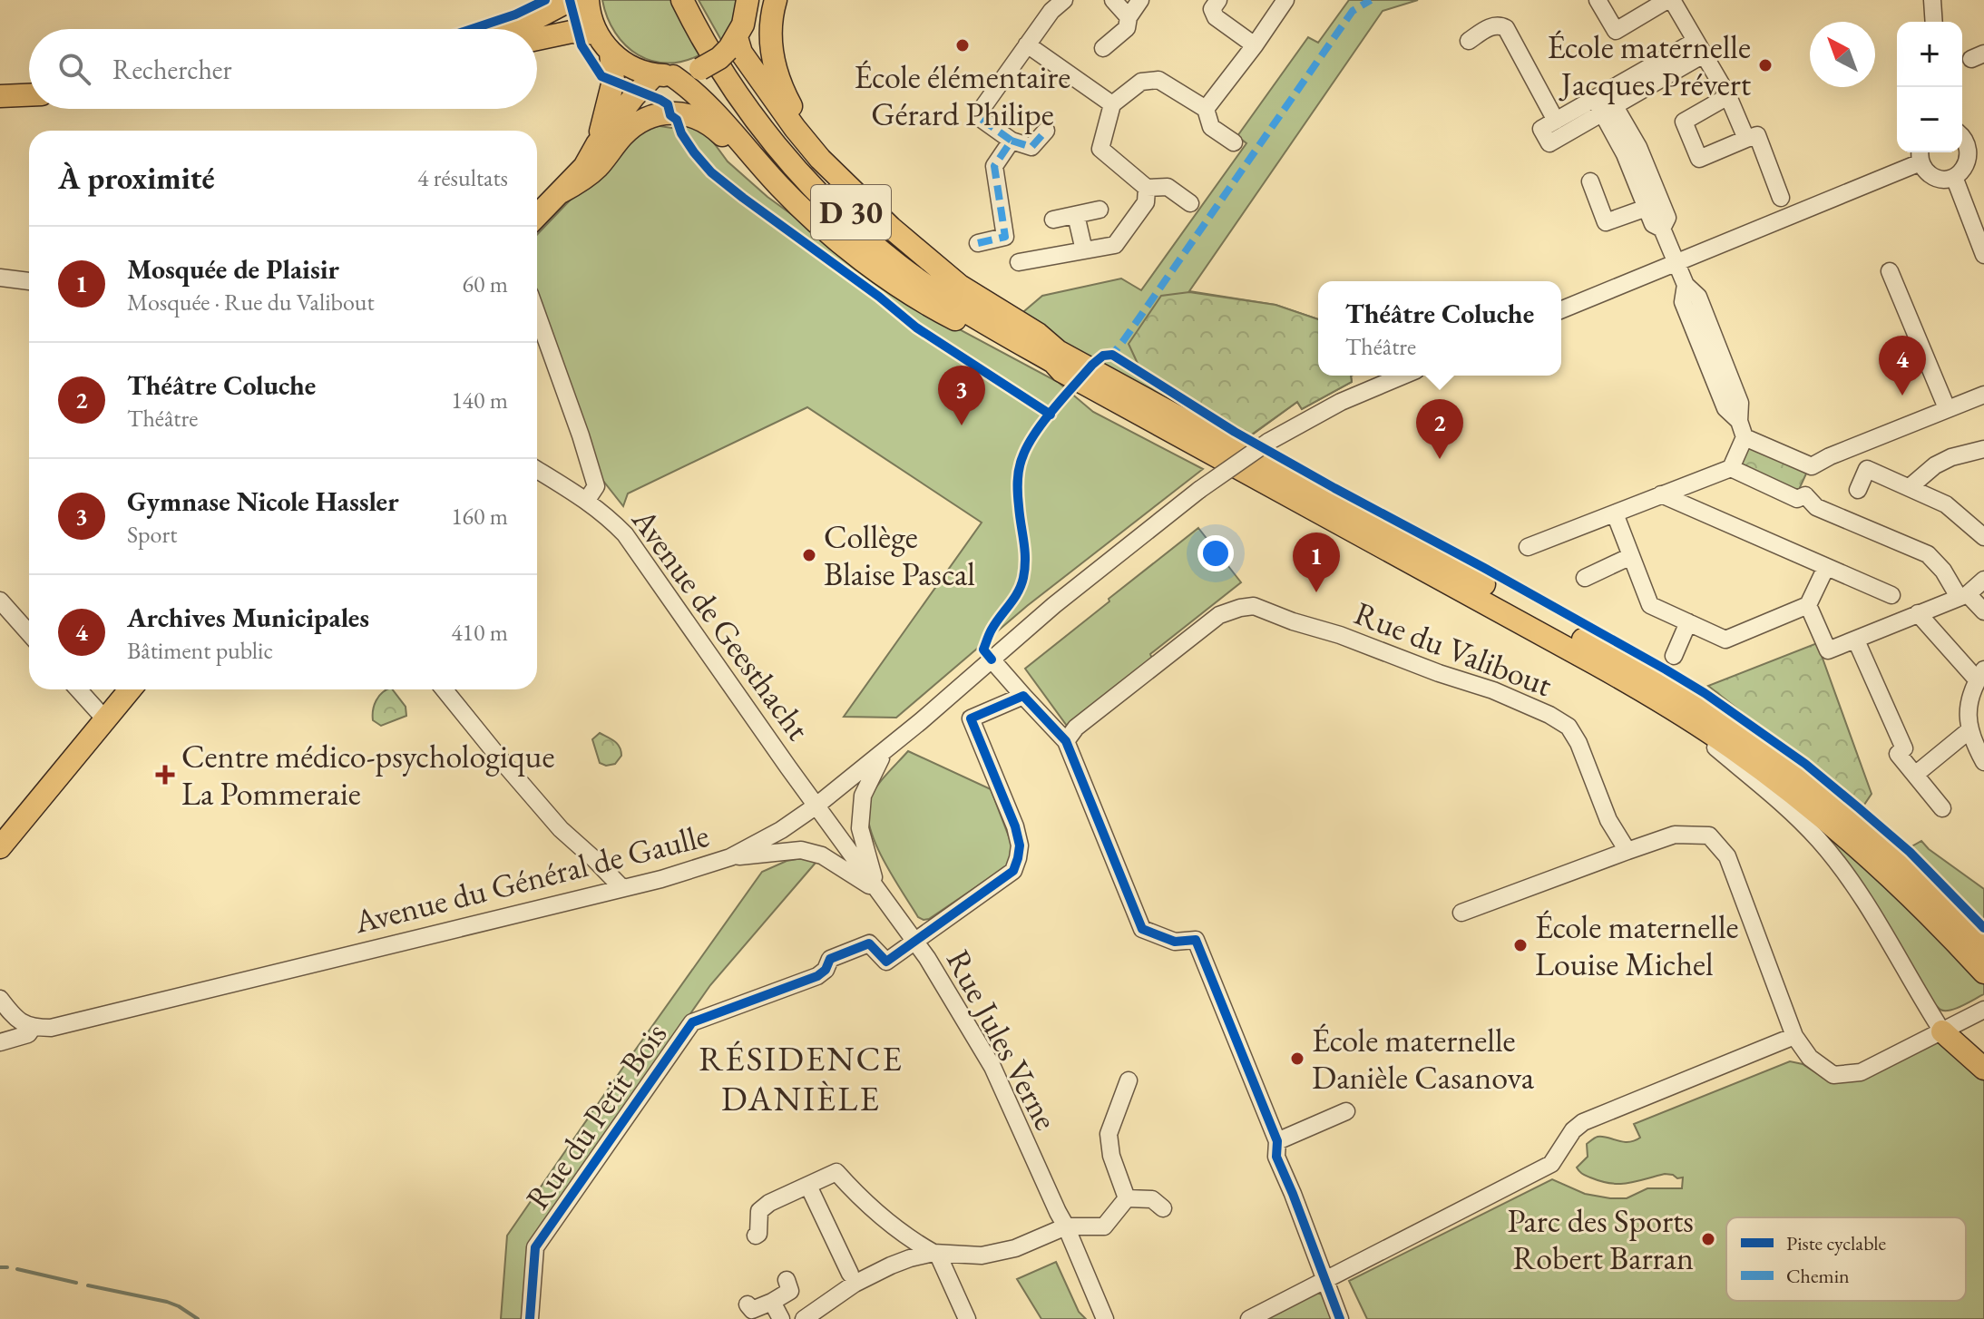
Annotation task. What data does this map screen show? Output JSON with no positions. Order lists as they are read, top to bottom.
{
  "streets": {
    "main road": ["D 30"],
    "street": [
      "Avenue de Geesthacht",
      "Rue du Valibout",
      "Avenue du Général de Gaulle",
      "Rue Jules Verne",
      "Rue du Petit Bois"
    ]
  },
  "crossings": [
    ["Avenue de Geesthacht", "Avenue du Général de Gaulle"],
    ["Avenue de Geesthacht", "Rue Jules Verne"],
    ["Avenue du Général de Gaulle", "Rue Jules Verne"],
    ["Rue Jules Verne", "Rue du Petit Bois"]
  ],
  "districts": ["RÉSIDENCE DANIÈLE"],
  "places": {
    "other": [
      "École élémentaire Gérard Philipe",
      "École maternelle Jacques Prévert",
      "Collège Blaise Pascal",
      "École maternelle Louise Michel",
      "École maternelle Danièle Casanova",
      "Parc des Sports Robert Barran"
    ],
    "health": ["Centre médico-psychologique La Pommeraie"]
  },
  "legend": ["Piste cyclable", "Chemin"],
  "north": "top left",
  "page": {
    "map_buttons": ["+", "−"],
    "search": "Rechercher",
    "heading": ["À proximité", "4 résultats"],
    "list": [
      {
        "mark": "1",
        "name": "Mosquée de Plaisir",
        "note": "Mosquée · Rue du Valibout",
        "value": "60 m"
      },
      {
        "mark": "2",
        "name": "Théâtre Coluche",
        "note": "Théâtre",
        "value": "140 m"
      },
      {
        "mark": "3",
        "name": "Gymnase Nicole Hassler",
        "note": "Sport",
        "value": "160 m"
      },
      {
        "mark": "4",
        "name": "Archives Municipales",
        "note": "Bâtiment public",
        "value": "410 m"
      }
    ],
    "popup": ["Théâtre Coluche", "Théâtre"],
    "pins": [
      "4",
      "3",
      "2",
      "1"
    ]
  }
}
